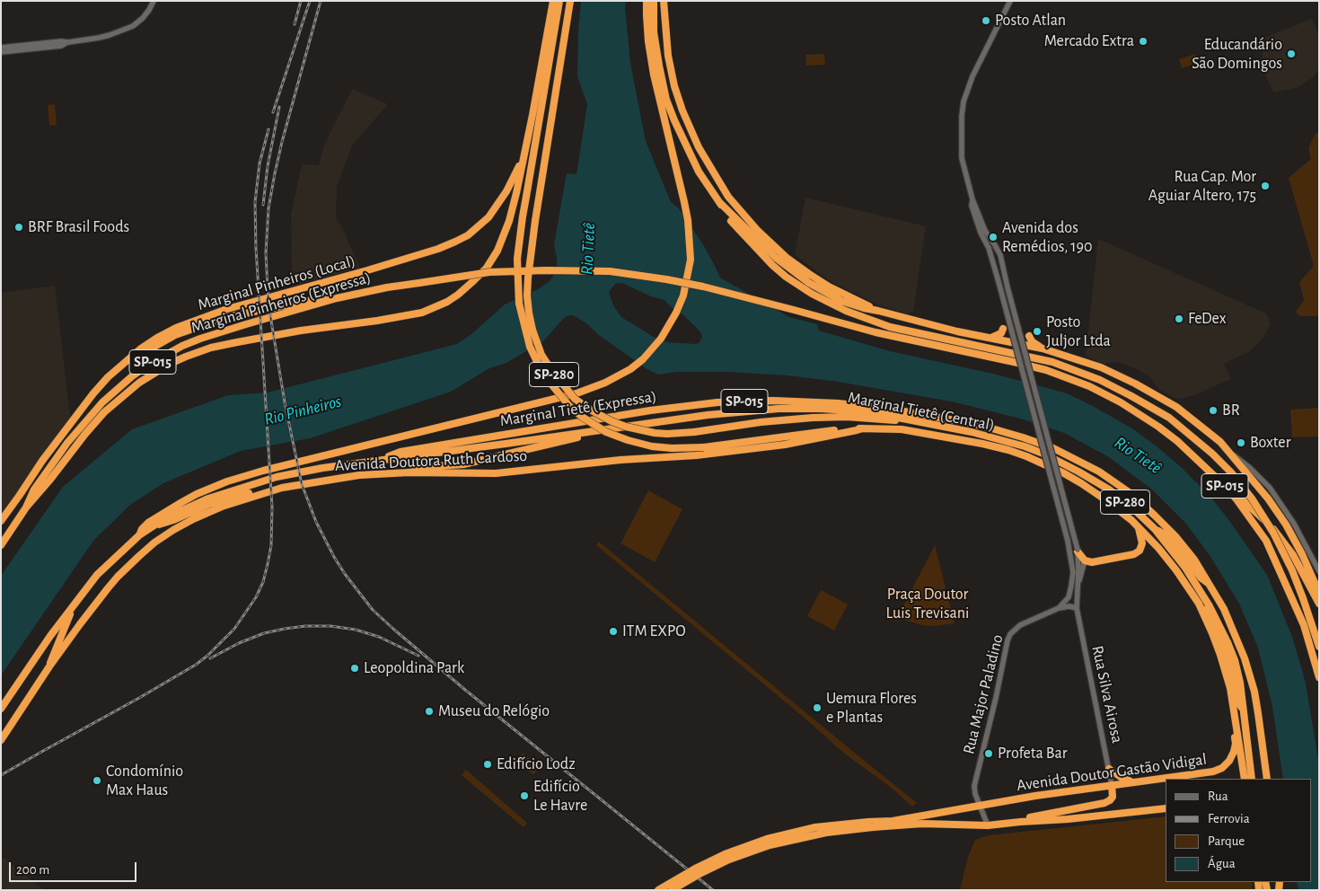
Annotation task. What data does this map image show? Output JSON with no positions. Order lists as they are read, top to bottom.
{
  "streets": {
    "highway": [
      "Marginal Pinheiros (Local)",
      "Marginal Pinheiros (Expressa)",
      "SP-015",
      "SP-280",
      "Marginal Tietê (Expressa)",
      "Marginal Tietê (Central)",
      "Avenida Doutora Ruth Cardoso",
      "Avenida Doutor Gastão Vidigal"
    ],
    "main road": ["Rua Major Paladino", "Rua Silva Airosa"]
  },
  "crossings": [
    ["Marginal Pinheiros (Expressa)", "SP-015"],
    ["SP-015", "SP-280"],
    ["SP-015", "Marginal Tietê (Expressa)"],
    ["SP-015", "Marginal Tietê (Central)"],
    ["SP-280", "Marginal Tietê (Central)"],
    ["Marginal Tietê (Expressa)", "Marginal Tietê (Central)"],
    ["Rua Major Paladino", "Avenida Doutor Gastão Vidigal"],
    ["Rua Silva Airosa", "Avenida Doutor Gastão Vidigal"]
  ],
  "water": ["Rio Tietê", "Rio Pinheiros"],
  "parks": ["Praça Doutor Luis Trevisani"],
  "places": [
    "Posto Atlan",
    "Mercado Extra",
    "Educandário São Domingos",
    "Rua Cap. Mor Aguiar Altero, 175",
    "BRF Brasil Foods",
    "Avenida dos Remédios, 190",
    "FeDex",
    "Posto Juljor Ltda",
    "BR",
    "Boxter",
    "ITM EXPO",
    "Leopoldina Park",
    "Uemura Flores e Plantas",
    "Museu do Relógio",
    "Profeta Bar",
    "Edifício Lodz",
    "Condomínio Max Haus",
    "Edifício Le Havre"
  ],
  "legend": [
    "Rua",
    "Ferrovia",
    "Parque",
    "Água"
  ],
  "scale_bar": "200 m"
}
